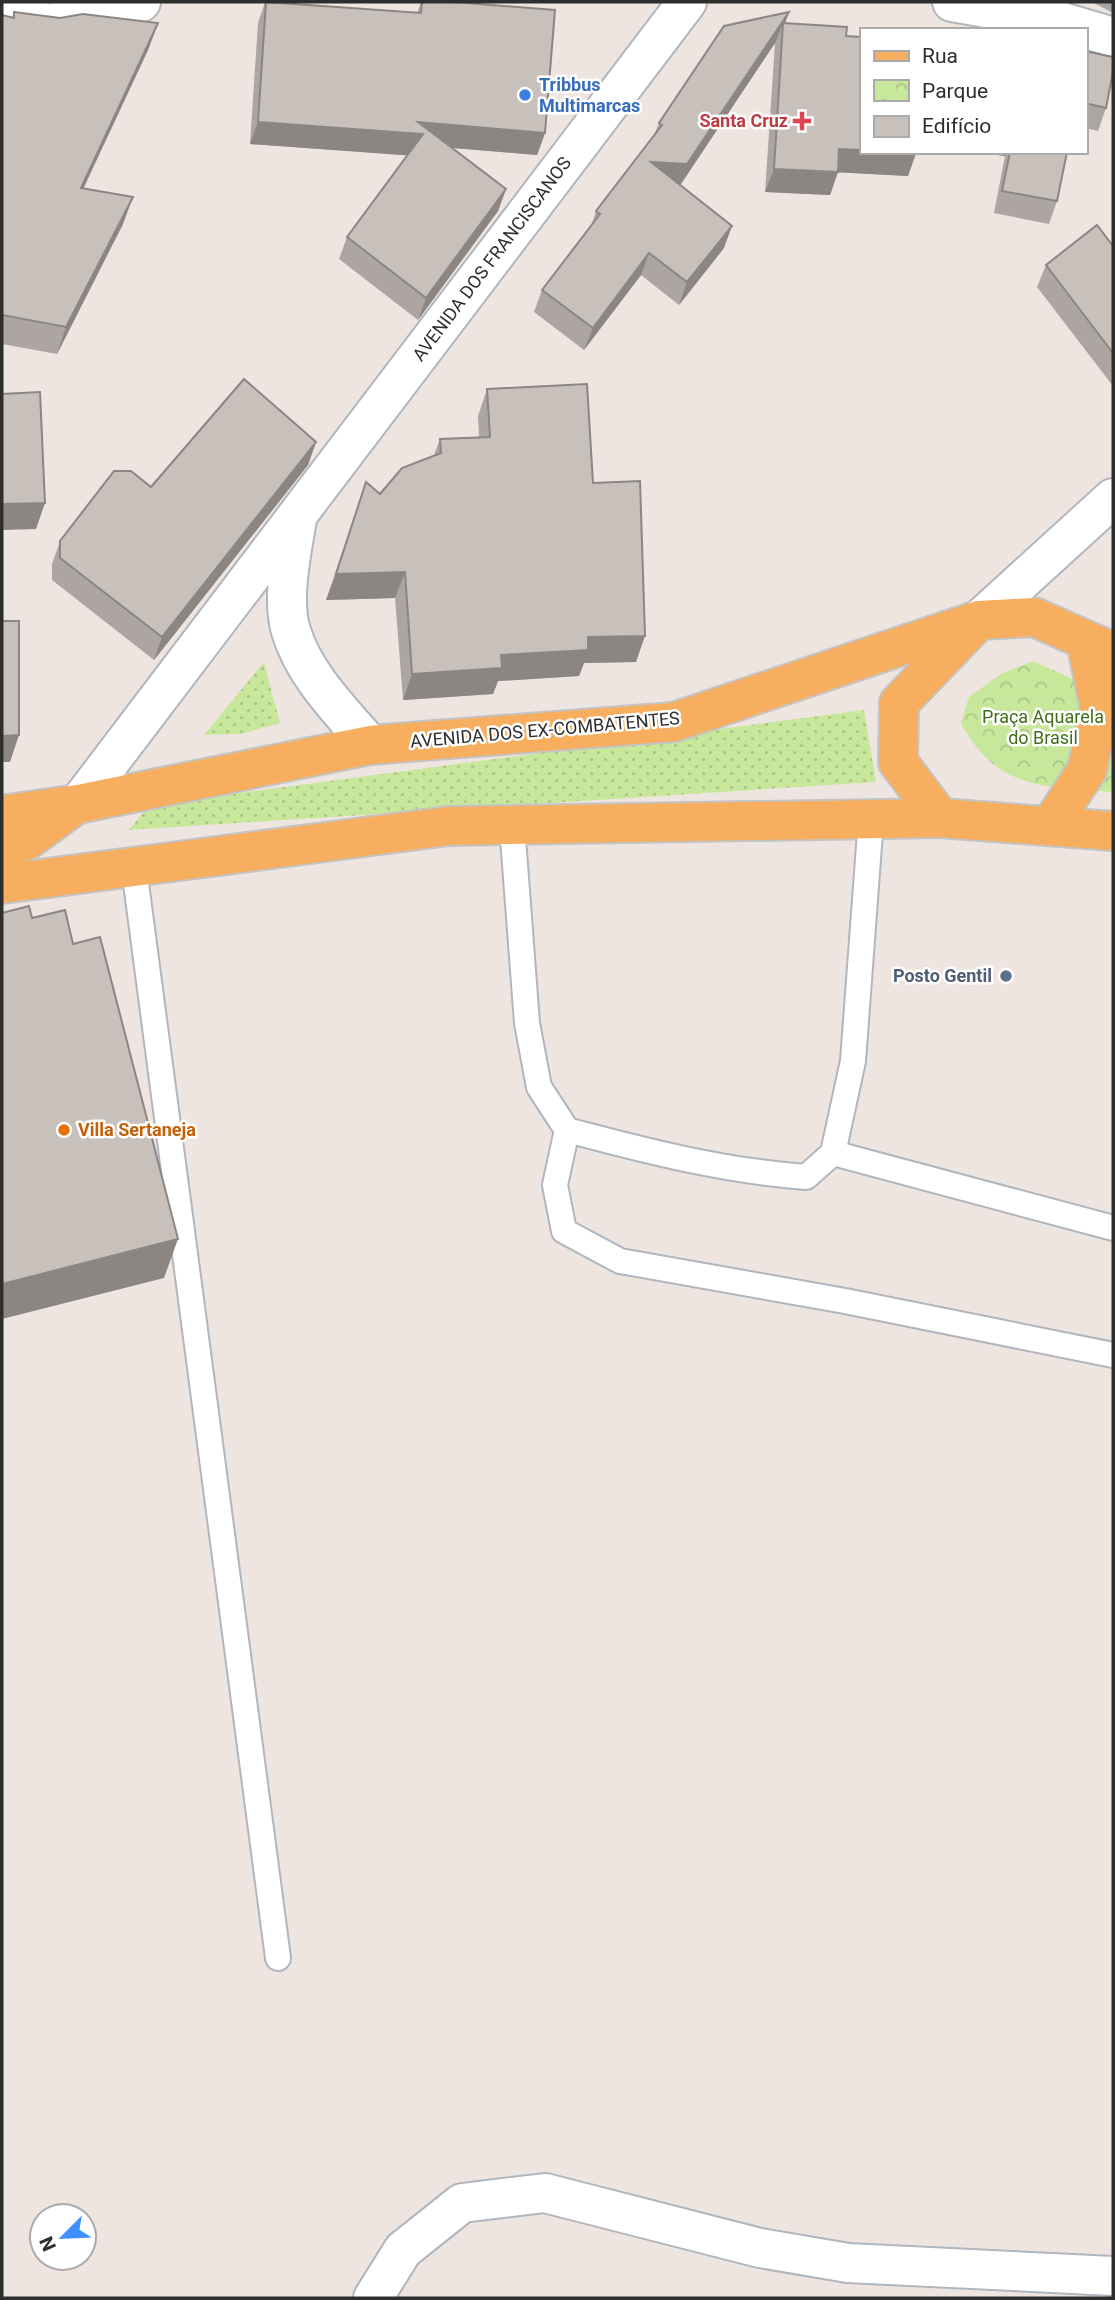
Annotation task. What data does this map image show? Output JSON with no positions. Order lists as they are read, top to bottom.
{
  "streets": {
    "main road": ["AVENIDA DOS FRANCISCANOS", "AVENIDA DOS EX-COMBATENTES"]
  },
  "crossings": [
    ["AVENIDA DOS FRANCISCANOS", "AVENIDA DOS EX-COMBATENTES"]
  ],
  "parks": ["Praça Aquarela do Brasil"],
  "places": {
    "other": ["Tribbus Multimarcas", "Posto Gentil", "Villa Sertaneja"],
    "health": ["Santa Cruz"]
  },
  "legend": ["Rua", "Parque", "Edifício"],
  "north": "bottom left"
}
